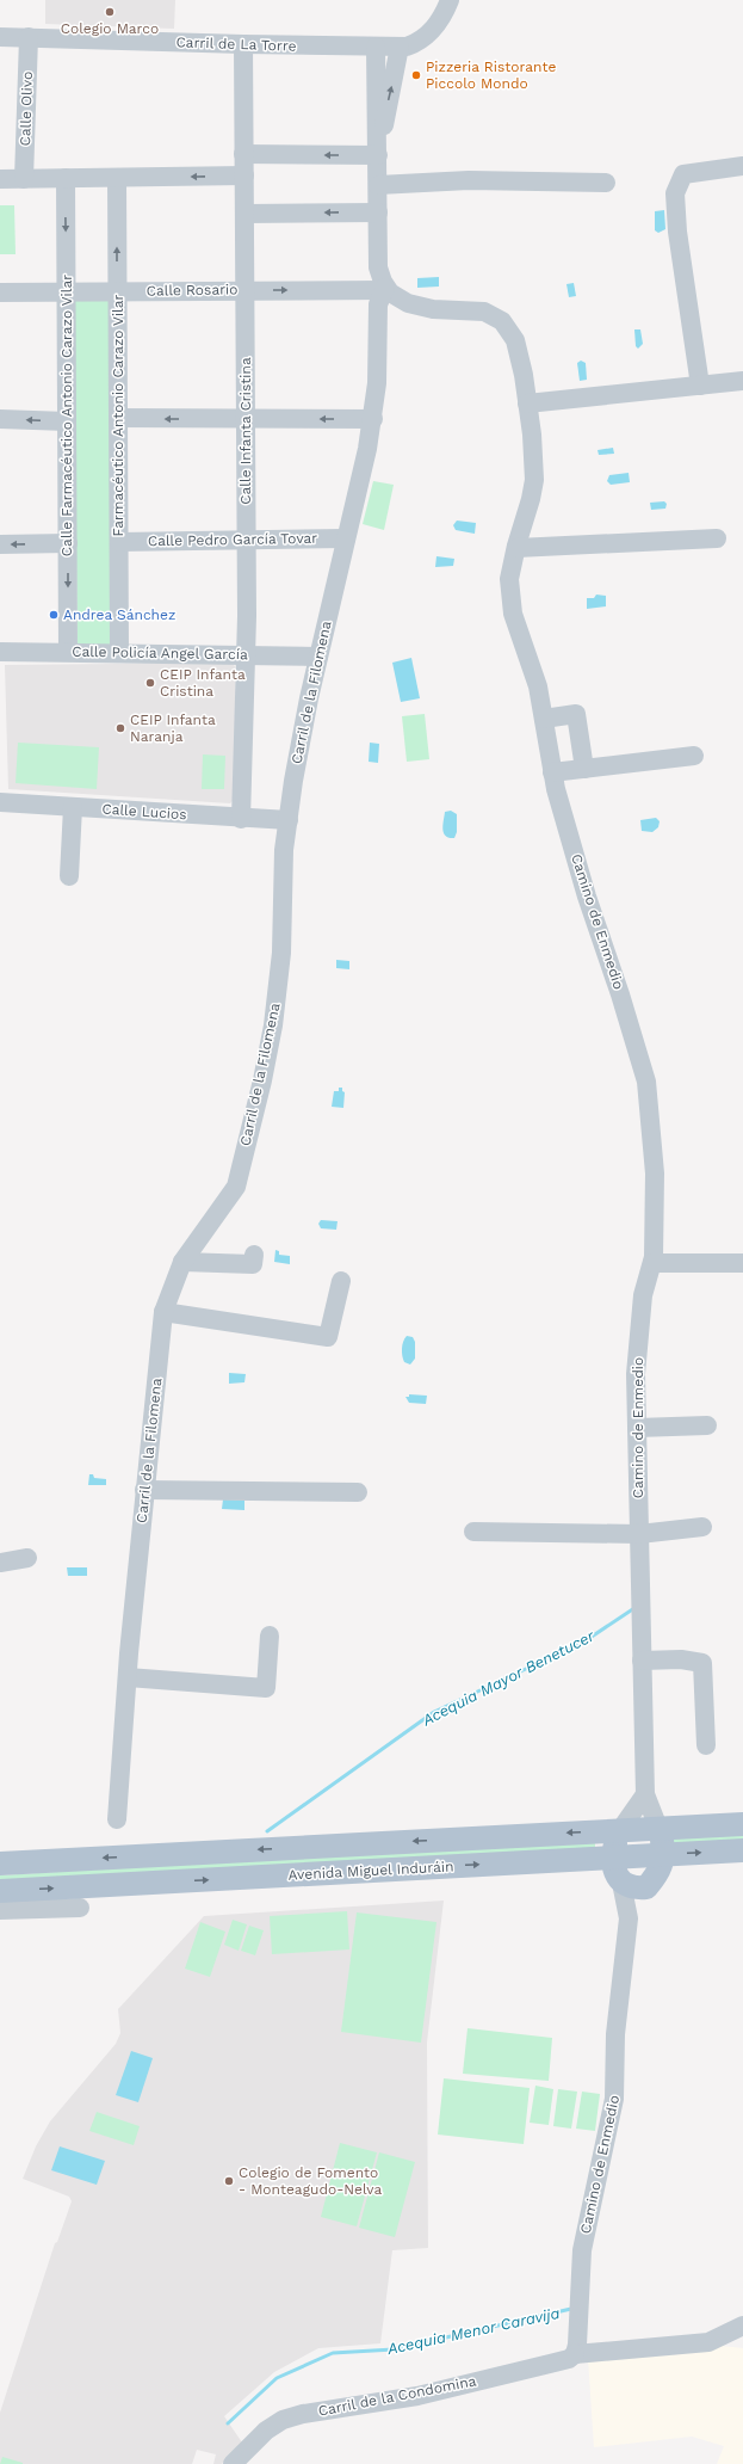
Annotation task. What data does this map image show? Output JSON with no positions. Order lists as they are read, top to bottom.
{
  "streets": {
    "main road": ["Avenida Miguel Induráin"],
    "street": [
      "Carril de La Torre",
      "Calle Olivo",
      "Calle Rosario",
      "Calle Farmacéutico Antonio Carazo Vilar",
      "Farmacéutico Antonio Carazo Vilar",
      "Calle Infanta Cristina",
      "Calle Pedro García Tovar",
      "Calle Policía Angel García",
      "Carril de la Filomena",
      "Calle Lucios",
      "Camino de Enmedio",
      "Carril de la Condomina"
    ]
  },
  "crossings": [
    ["Carril de La Torre", "Calle Olivo"],
    ["Carril de La Torre", "Calle Infanta Cristina"],
    ["Calle Rosario", "Calle Farmacéutico Antonio Carazo Vilar"],
    ["Calle Rosario", "Farmacéutico Antonio Carazo Vilar"],
    ["Calle Rosario", "Calle Infanta Cristina"],
    ["Calle Rosario", "Carril de la Filomena"],
    ["Calle Rosario", "Camino de Enmedio"],
    ["Calle Farmacéutico Antonio Carazo Vilar", "Calle Policía Angel García"],
    ["Farmacéutico Antonio Carazo Vilar", "Calle Pedro García Tovar"],
    ["Farmacéutico Antonio Carazo Vilar", "Calle Policía Angel García"],
    ["Calle Infanta Cristina", "Calle Pedro García Tovar"],
    ["Calle Infanta Cristina", "Calle Policía Angel García"],
    ["Calle Infanta Cristina", "Calle Lucios"],
    ["Calle Pedro García Tovar", "Carril de la Filomena"],
    ["Calle Policía Angel García", "Carril de la Filomena"],
    ["Carril de la Filomena", "Calle Lucios"],
    ["Carril de la Filomena", "Camino de Enmedio"],
    ["Camino de Enmedio", "Avenida Miguel Induráin"],
    ["Camino de Enmedio", "Carril de la Condomina"]
  ],
  "one_way": ["Calle Farmacéutico Antonio Carazo Vilar"],
  "water": ["Acequia Mayor Benetucer", "Acequia Menor Caravija"],
  "places": [
    "Colegio Marco",
    "Pizzeria Ristorante Piccolo Mondo",
    "Andrea Sánchez",
    "CEIP Infanta Cristina",
    "CEIP Infanta Naranja",
    "Colegio de Fomento - Monteagudo-Nelva"
  ]
}
